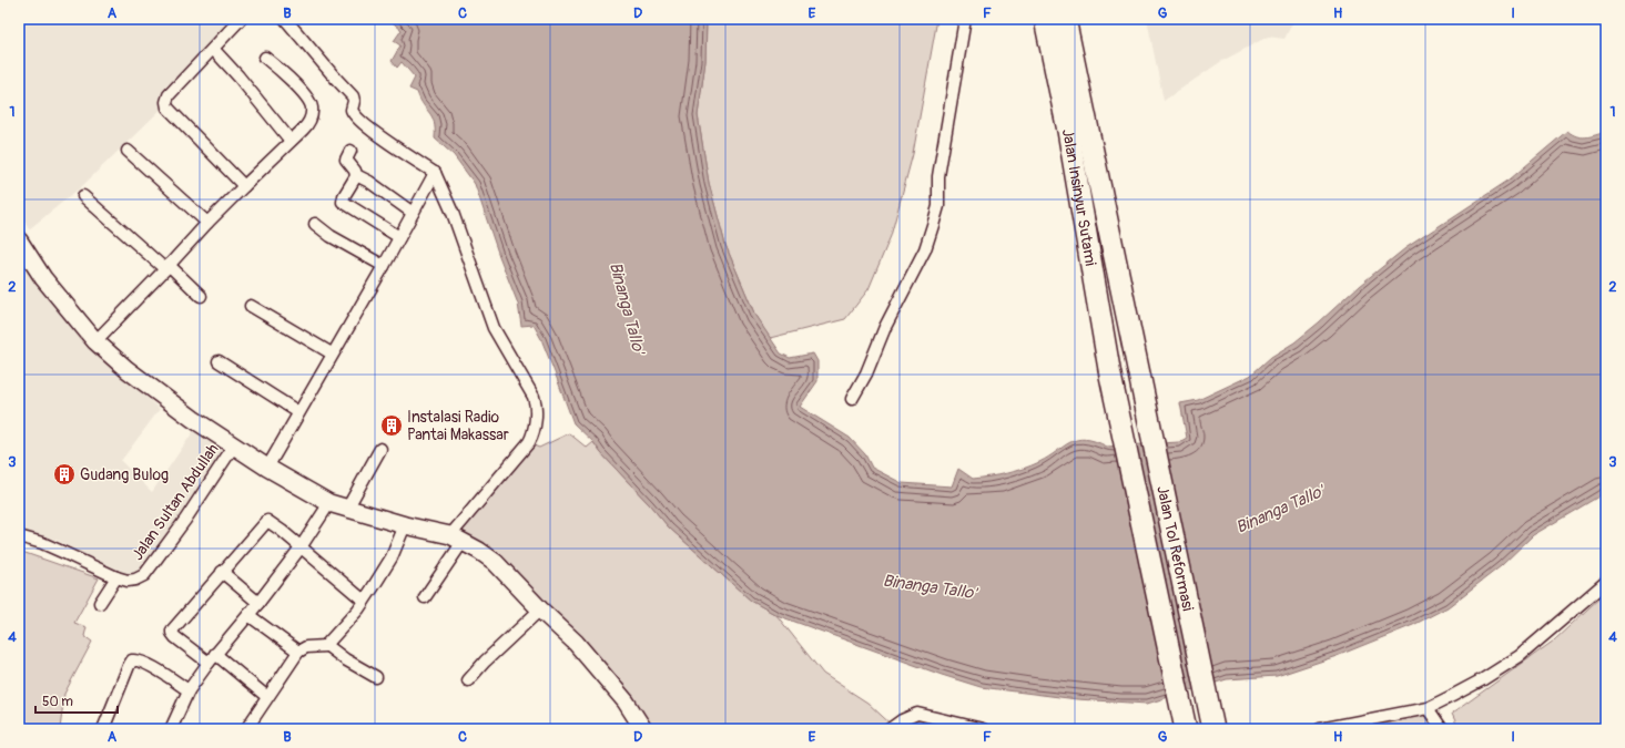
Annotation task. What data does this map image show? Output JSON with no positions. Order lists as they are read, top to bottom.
{
  "streets": {
    "highway": ["Jalan Insinyur Sutami", "Jalan Tol Reformasi"],
    "street": ["Jalan Sultan Abdullah"]
  },
  "crossings": [
    ["Jalan Insinyur Sutami", "Jalan Tol Reformasi"]
  ],
  "water": ["Binanga Tallo'"],
  "places": {
    "building": ["Instalasi Radio Pantai Makassar", "Gudang Bulog"]
  },
  "scale_bar": "50 m",
  "grid": {
    "columns": [
      "A",
      "B",
      "C",
      "D",
      "E",
      "F",
      "G",
      "H",
      "I"
    ],
    "rows": [
      "1",
      "2",
      "3",
      "4"
    ]
  }
}
